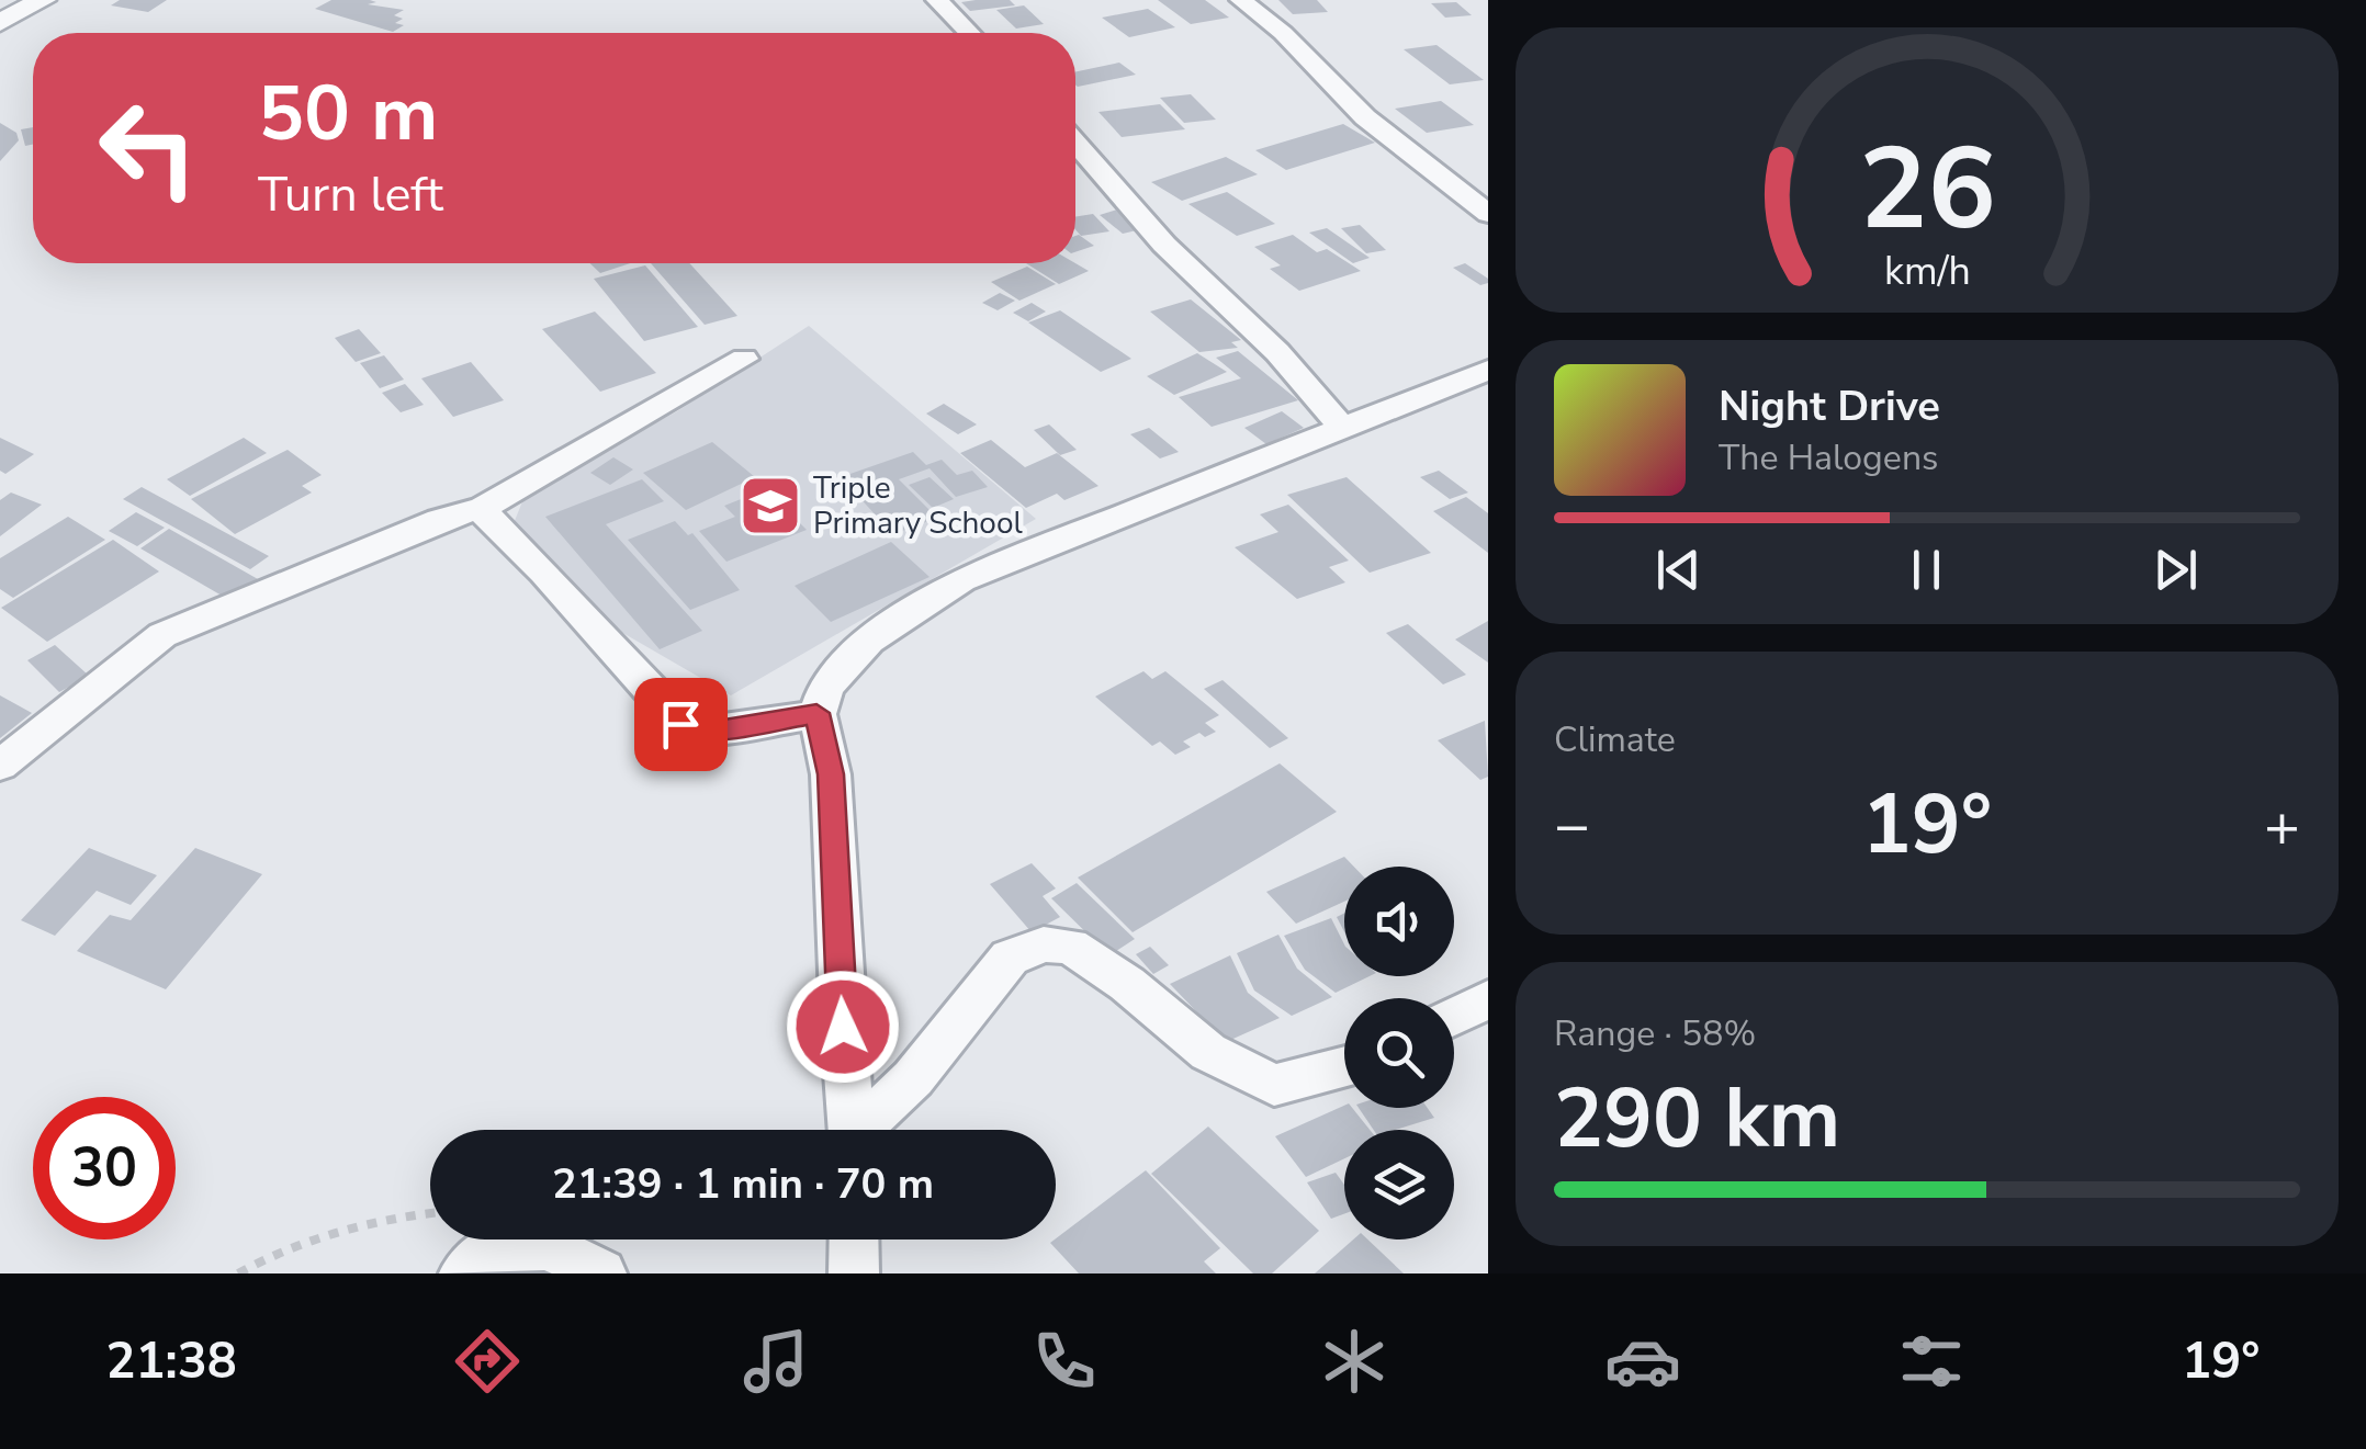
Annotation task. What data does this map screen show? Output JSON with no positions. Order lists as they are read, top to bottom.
{
  "places": {
    "school or university": ["Triple Primary School"]
  },
  "page": {
    "turn": ["50 m", "Turn left"],
    "song": ["Night Drive", "The Halogens"],
    "tile": [
      "Climate",
      ["Range · 58%", "290 km"]
    ],
    "heat": ["−", "19°", "+"],
    "limit": "30",
    "trip": "21:39 · 1 min · 70 m",
    "tabs": ["21:38", "19°"],
    "gauge": ["26", "km/h"]
  }
}
